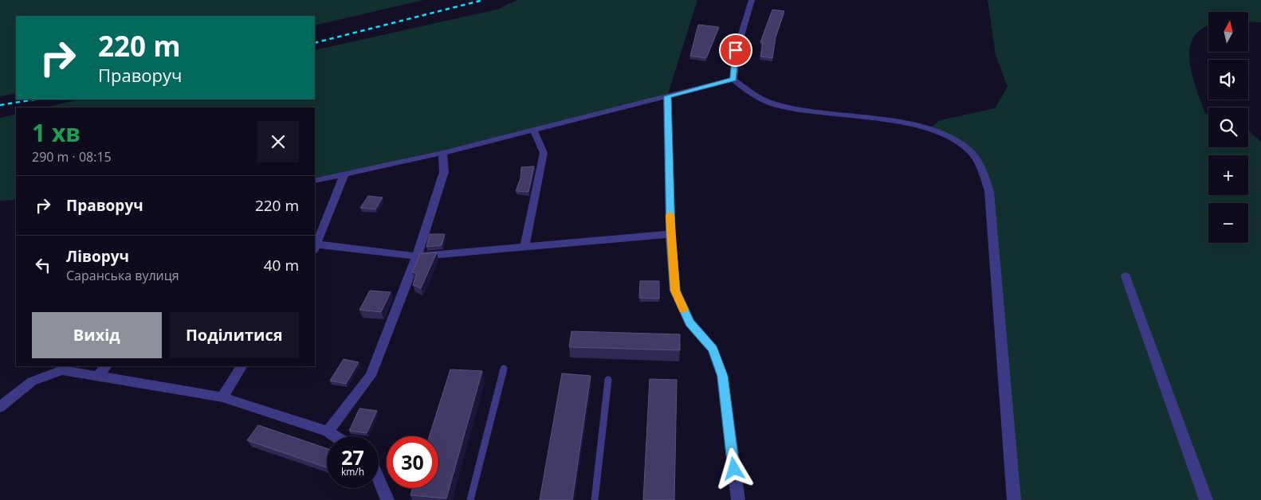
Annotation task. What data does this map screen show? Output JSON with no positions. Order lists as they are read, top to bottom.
{
  "north": "top",
  "page": {
    "map_buttons": ["+", "−"],
    "turn": ["220 m", "Праворуч"],
    "heading": ["1 хв", "290 m · 08:15"],
    "list": [
      {
        "name": "Праворуч",
        "value": "220 m"
      },
      {
        "name": "Ліворуч",
        "note": "Саранська вулиця",
        "value": "40 m"
      }
    ],
    "buttons": ["Вихід", "Поділитися"],
    "speed": "27 km/h",
    "limit": "30"
  }
}
